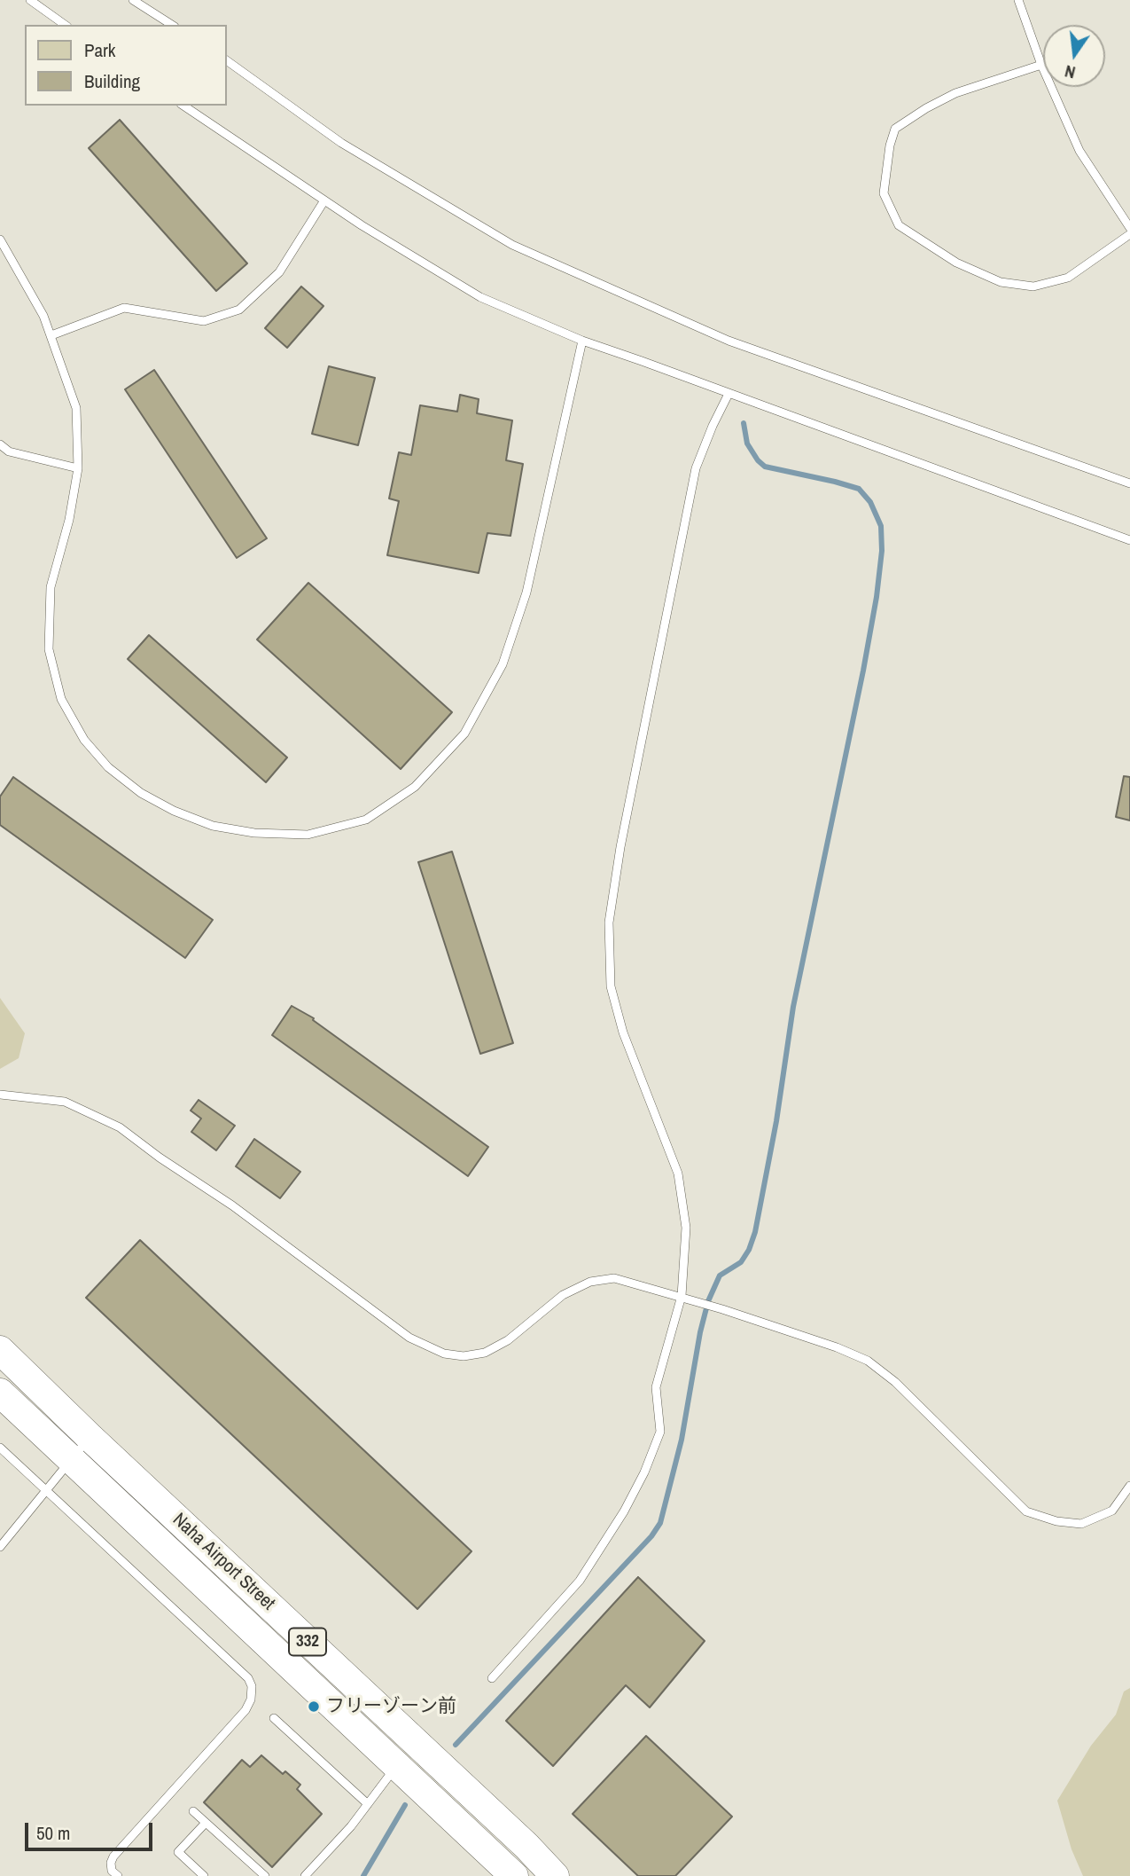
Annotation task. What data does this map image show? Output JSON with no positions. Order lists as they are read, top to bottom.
{
  "streets": {
    "highway": ["Naha Airport Street", "332"]
  },
  "places": ["フリーゾーン前"],
  "legend": ["Park", "Building"],
  "scale_bar": "50 m",
  "north": "bottom"
}
